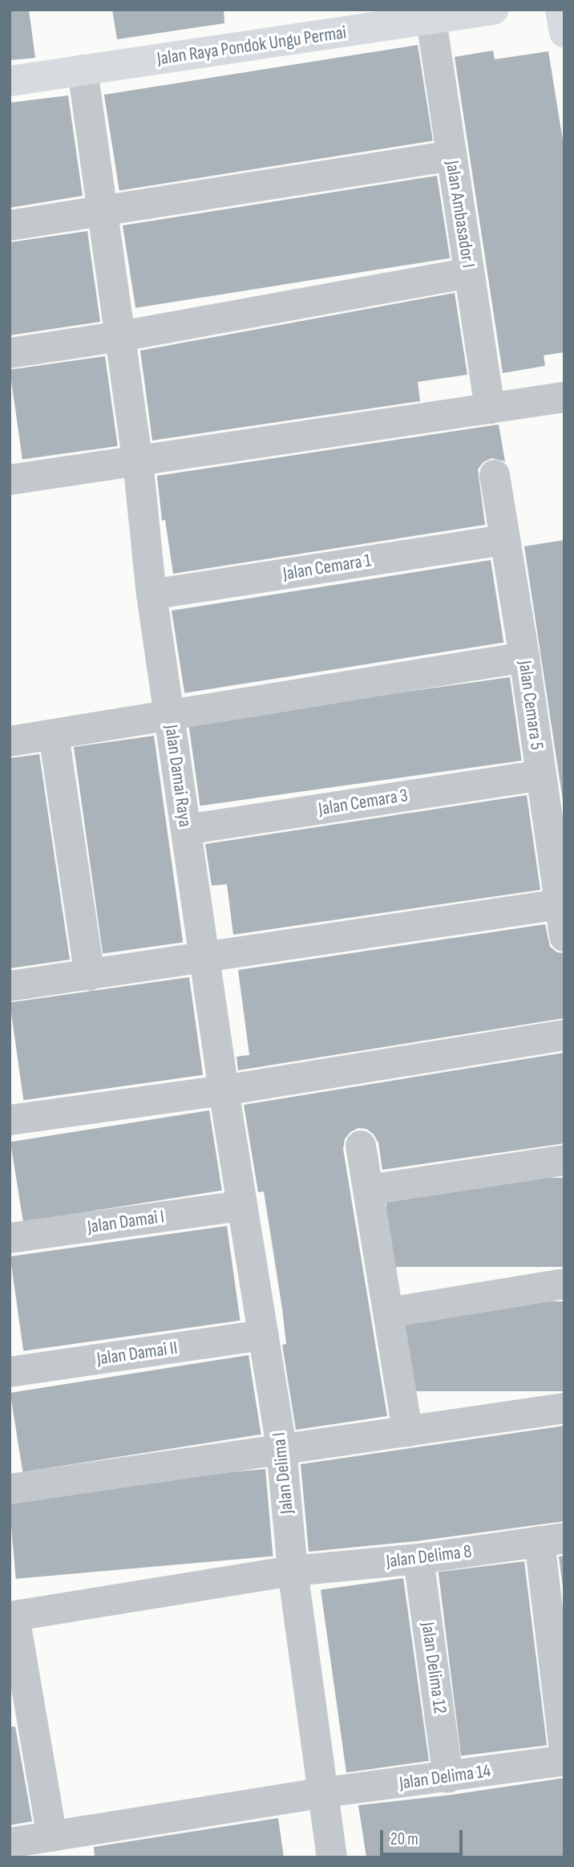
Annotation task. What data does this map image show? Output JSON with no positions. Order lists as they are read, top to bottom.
{
  "streets": {
    "street": [
      "Jalan Raya Pondok Ungu Permai",
      "Jalan Ambasador I",
      "Jalan Cemara 1",
      "Jalan Cemara 5",
      "Jalan Damai Raya",
      "Jalan Cemara 3",
      "Jalan Damai I",
      "Jalan Damai II",
      "Jalan Delima I",
      "Jalan Delima 8",
      "Jalan Delima 12",
      "Jalan Delima 14"
    ]
  },
  "crossings": [
    ["Jalan Raya Pondok Ungu Permai", "Jalan Ambasador I"],
    ["Jalan Raya Pondok Ungu Permai", "Jalan Damai Raya"],
    ["Jalan Cemara 1", "Jalan Cemara 5"],
    ["Jalan Cemara 1", "Jalan Damai Raya"],
    ["Jalan Cemara 5", "Jalan Cemara 3"],
    ["Jalan Damai Raya", "Jalan Cemara 3"],
    ["Jalan Damai Raya", "Jalan Delima I"],
    ["Jalan Damai I", "Jalan Delima I"],
    ["Jalan Damai II", "Jalan Delima I"],
    ["Jalan Delima I", "Jalan Delima 8"],
    ["Jalan Delima I", "Jalan Delima 14"],
    ["Jalan Delima 8", "Jalan Delima 12"],
    ["Jalan Delima 12", "Jalan Delima 14"]
  ],
  "scale_bar": "20 m"
}
